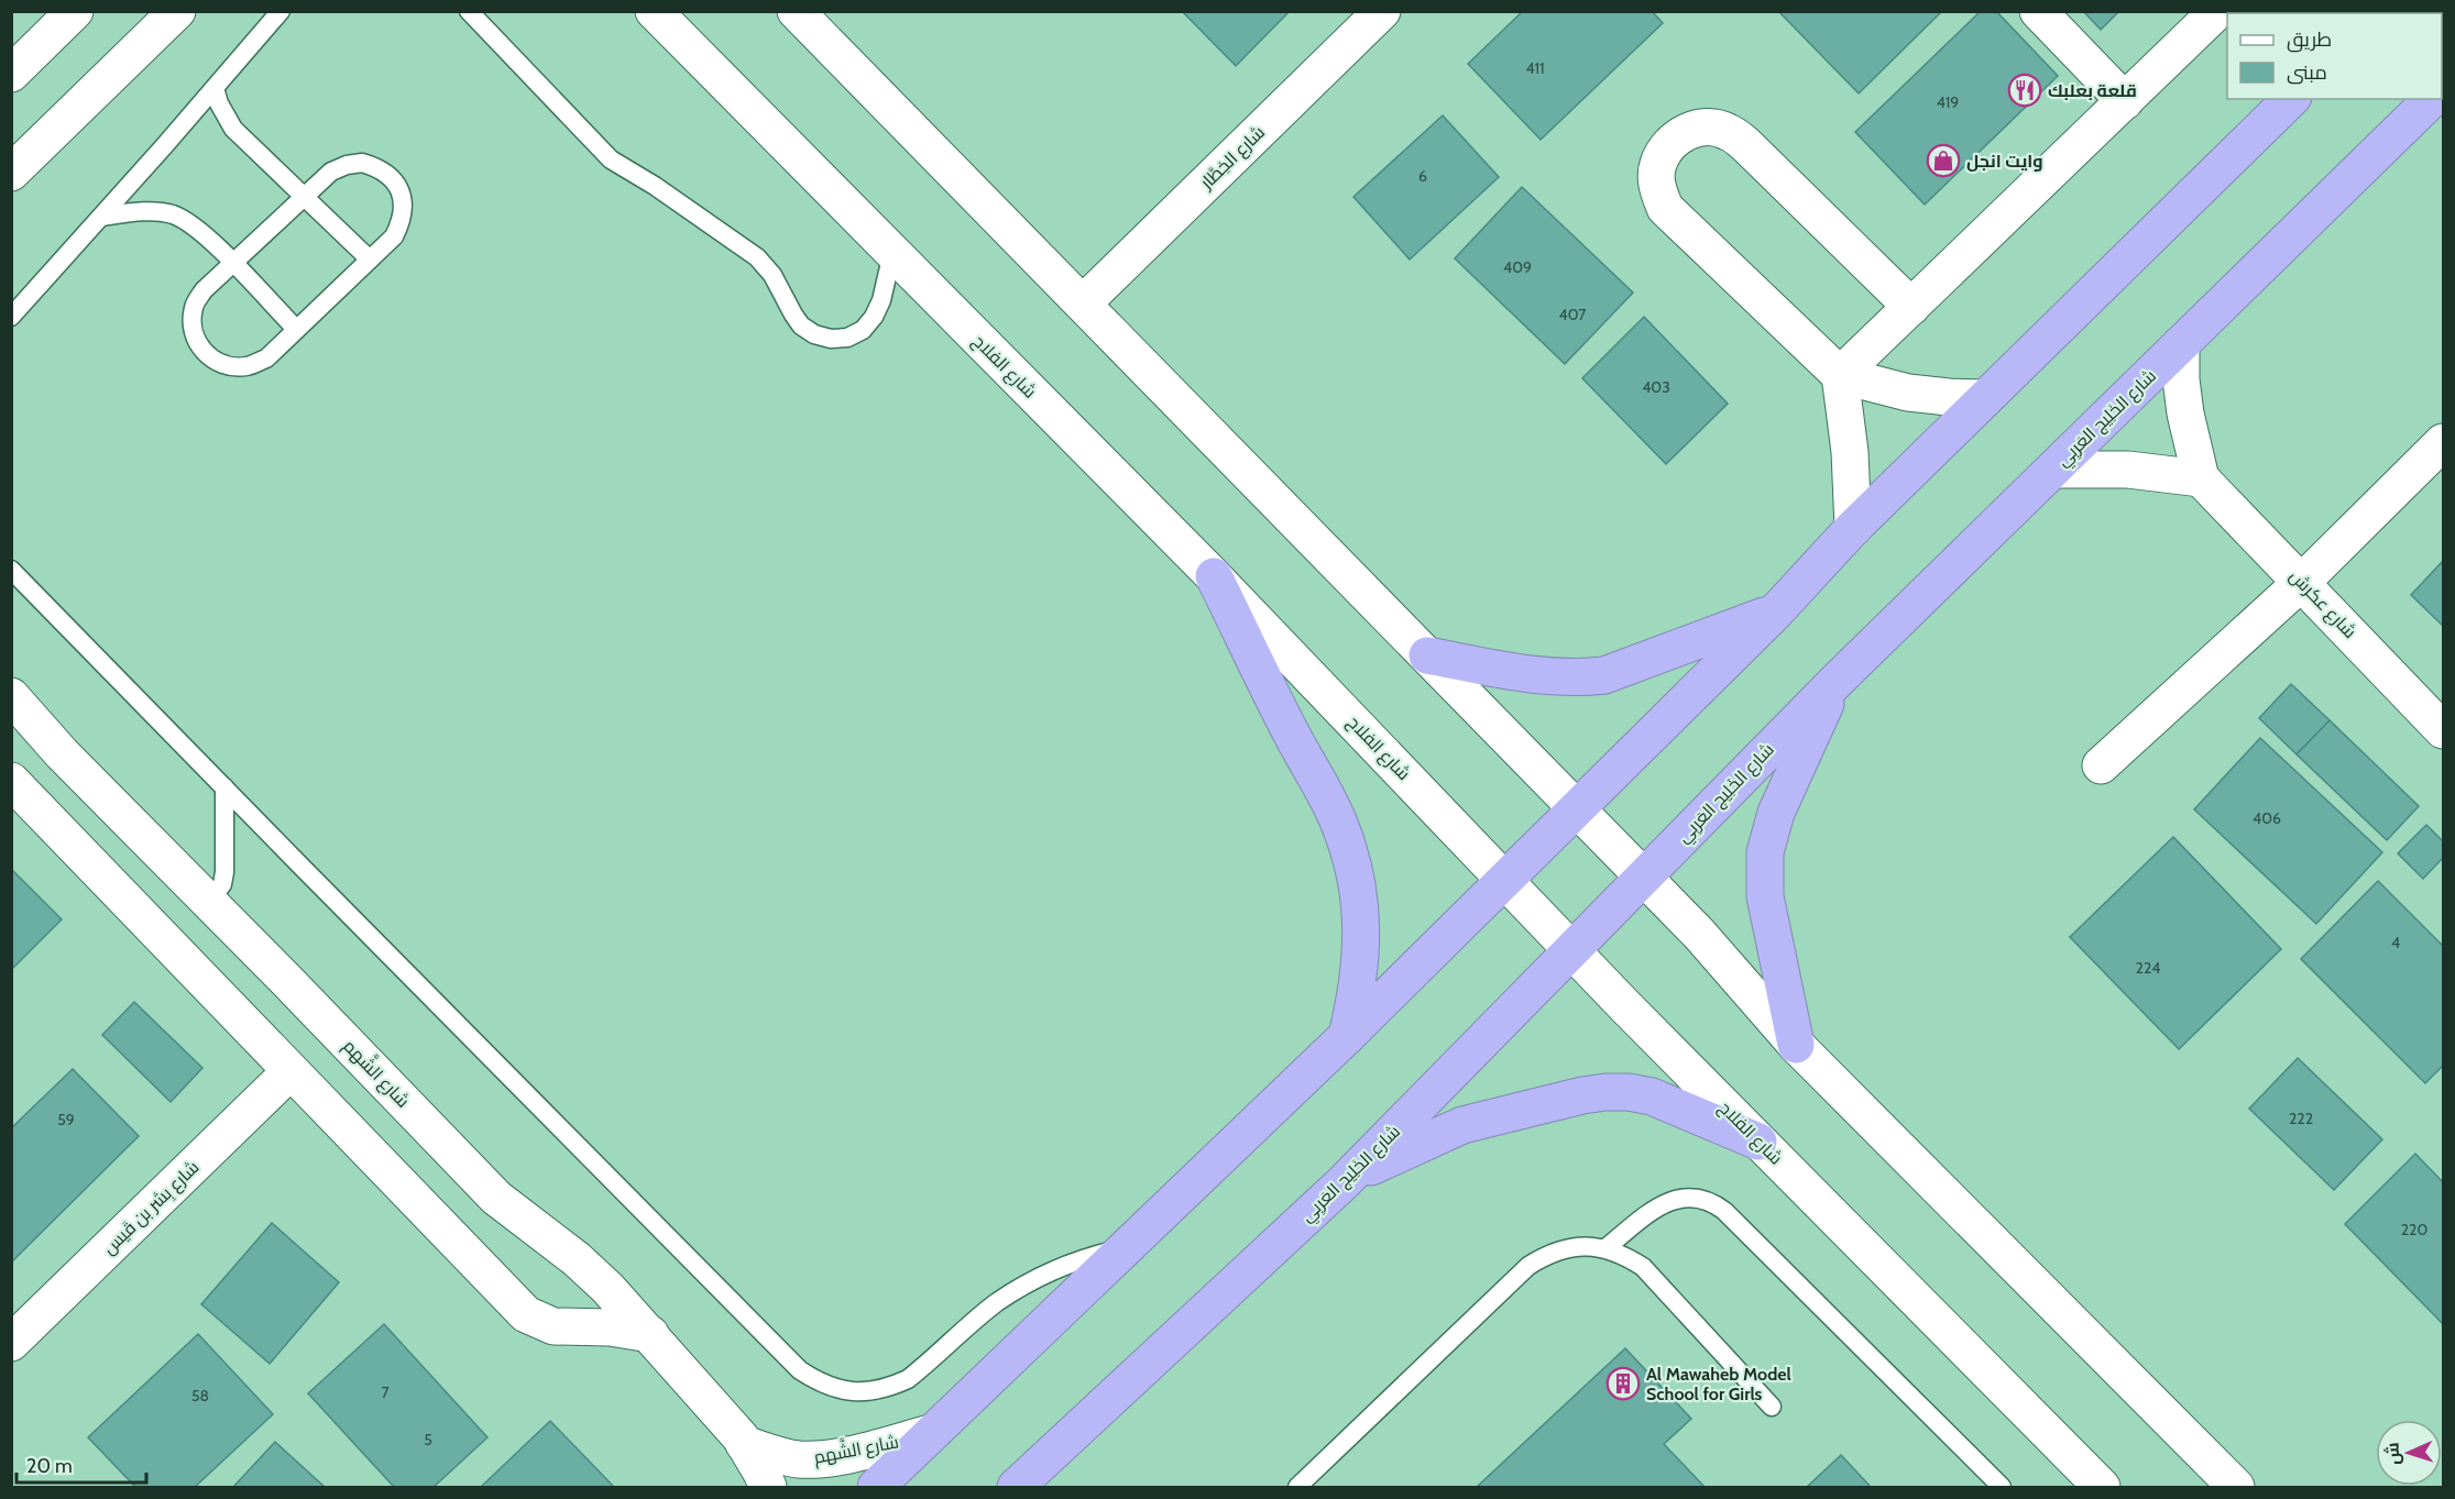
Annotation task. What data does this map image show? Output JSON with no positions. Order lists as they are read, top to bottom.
{
  "streets": {
    "highway": ["شارع الخَلِيج العَربِي"],
    "street": [
      "شارع الخِطَّار",
      "شارع الفلاح",
      "شارع عكرش",
      "شارع الشَّهم",
      "شارع بِشر بن قَيس"
    ]
  },
  "crossings": [
    ["شارع الفلاح", "شارع الخَلِيج العَربِي"]
  ],
  "places": {
    "restaurant": ["قلعة بعلبك"],
    "shop": ["وايت انجل"],
    "building": ["Al Mawaheb Model School for Girls"]
  },
  "house_numbers": [
    "411",
    "419",
    "6",
    "409",
    "407",
    "403",
    "406",
    "4",
    "224",
    "222",
    "59",
    "220",
    "7",
    "58",
    "5"
  ],
  "legend": ["طريق", "مبنى"],
  "scale_bar": "20 m",
  "north": "left"
}
